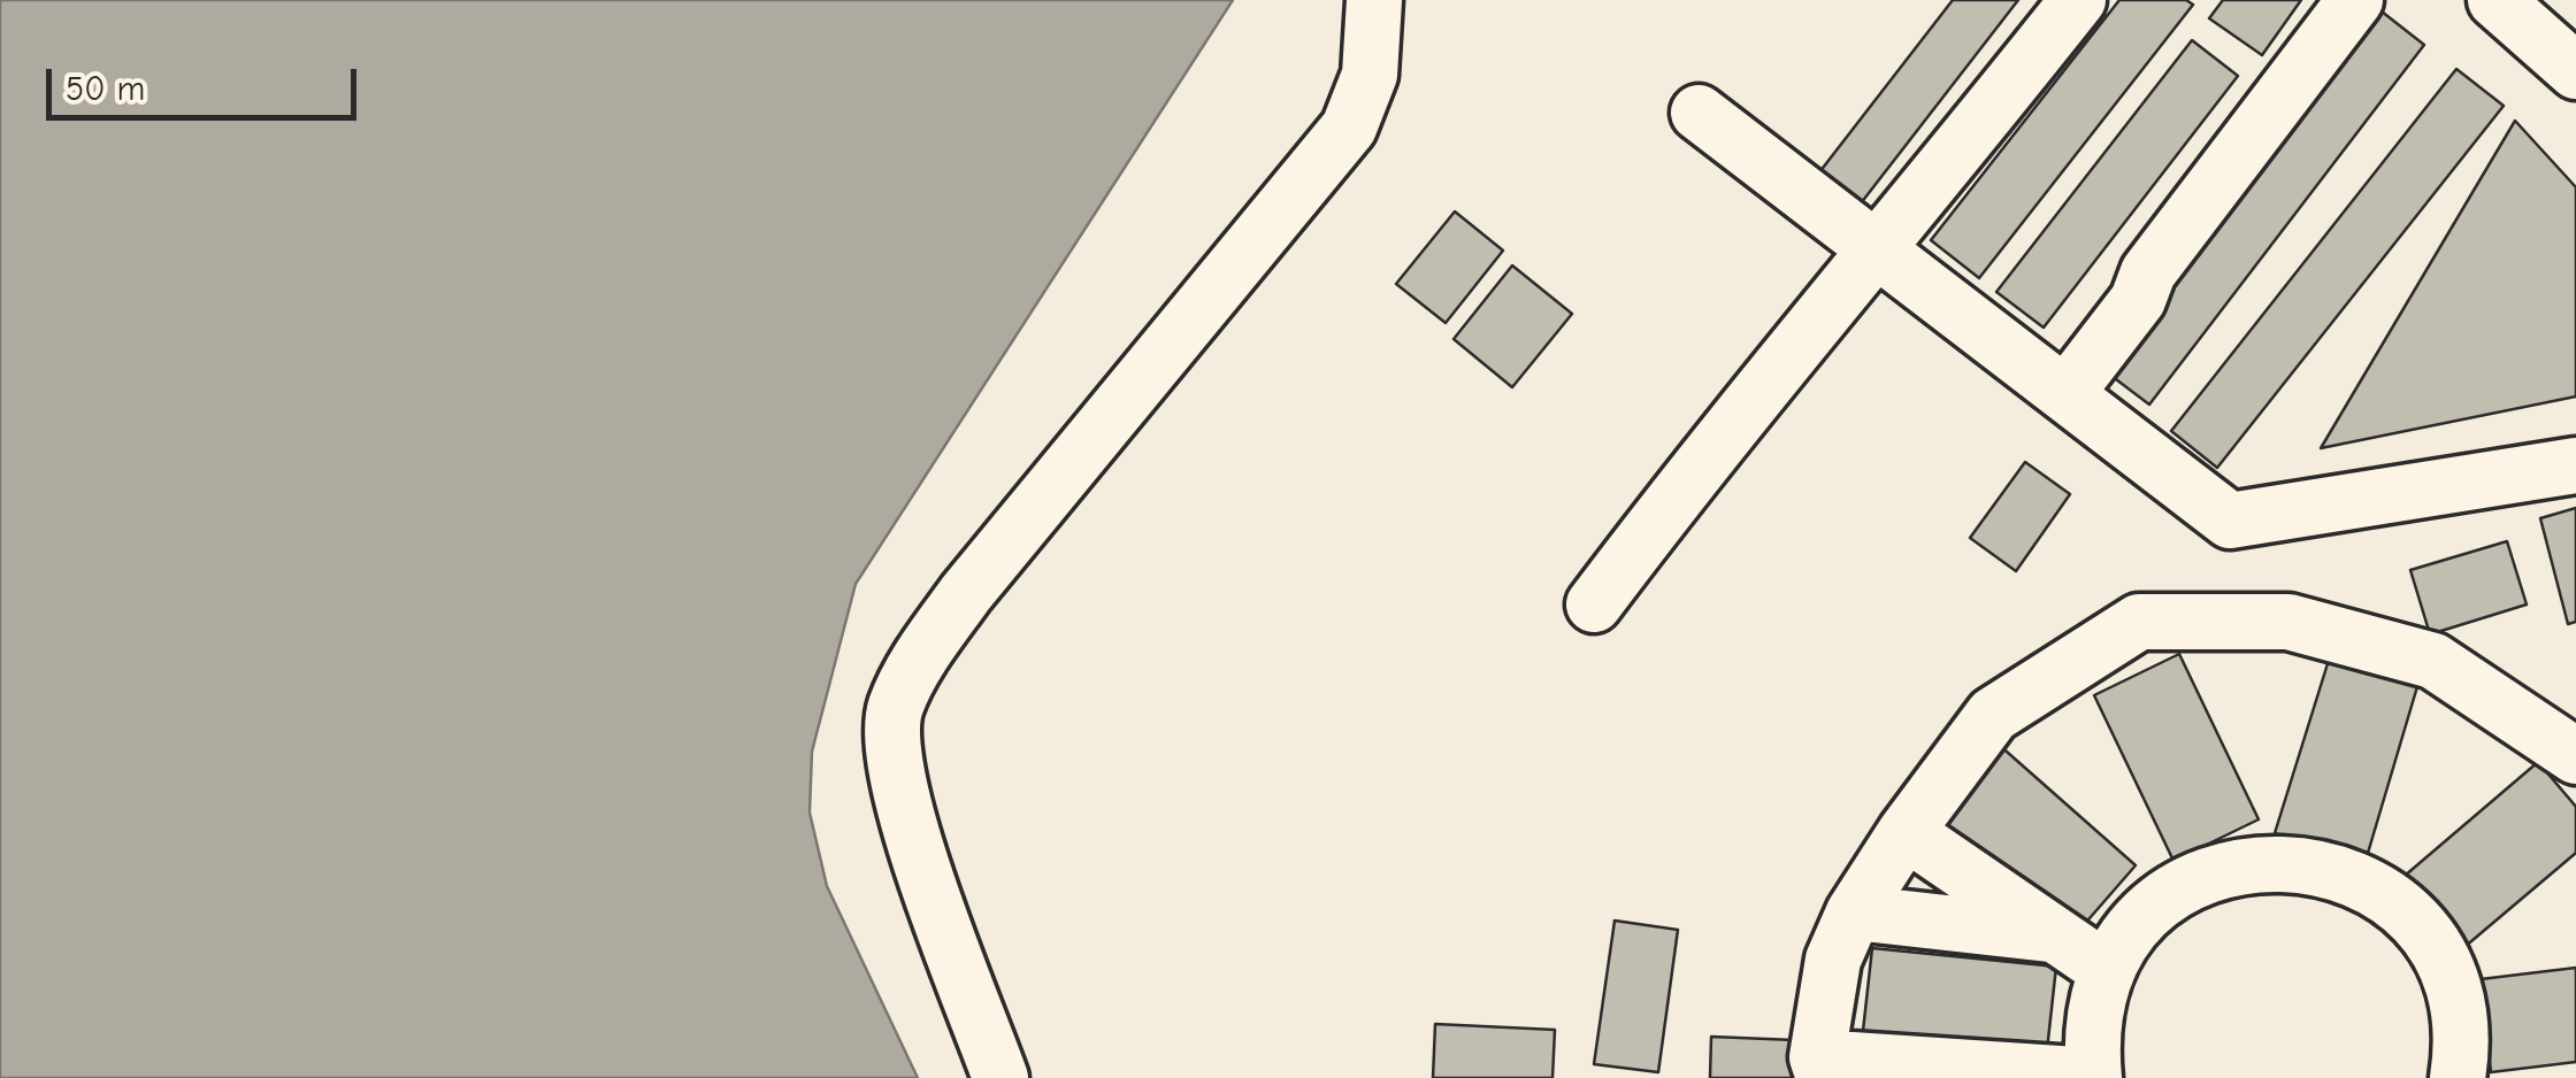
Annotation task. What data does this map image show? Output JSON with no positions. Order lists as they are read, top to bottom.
{
  "scale_bar": "50 m"
}
